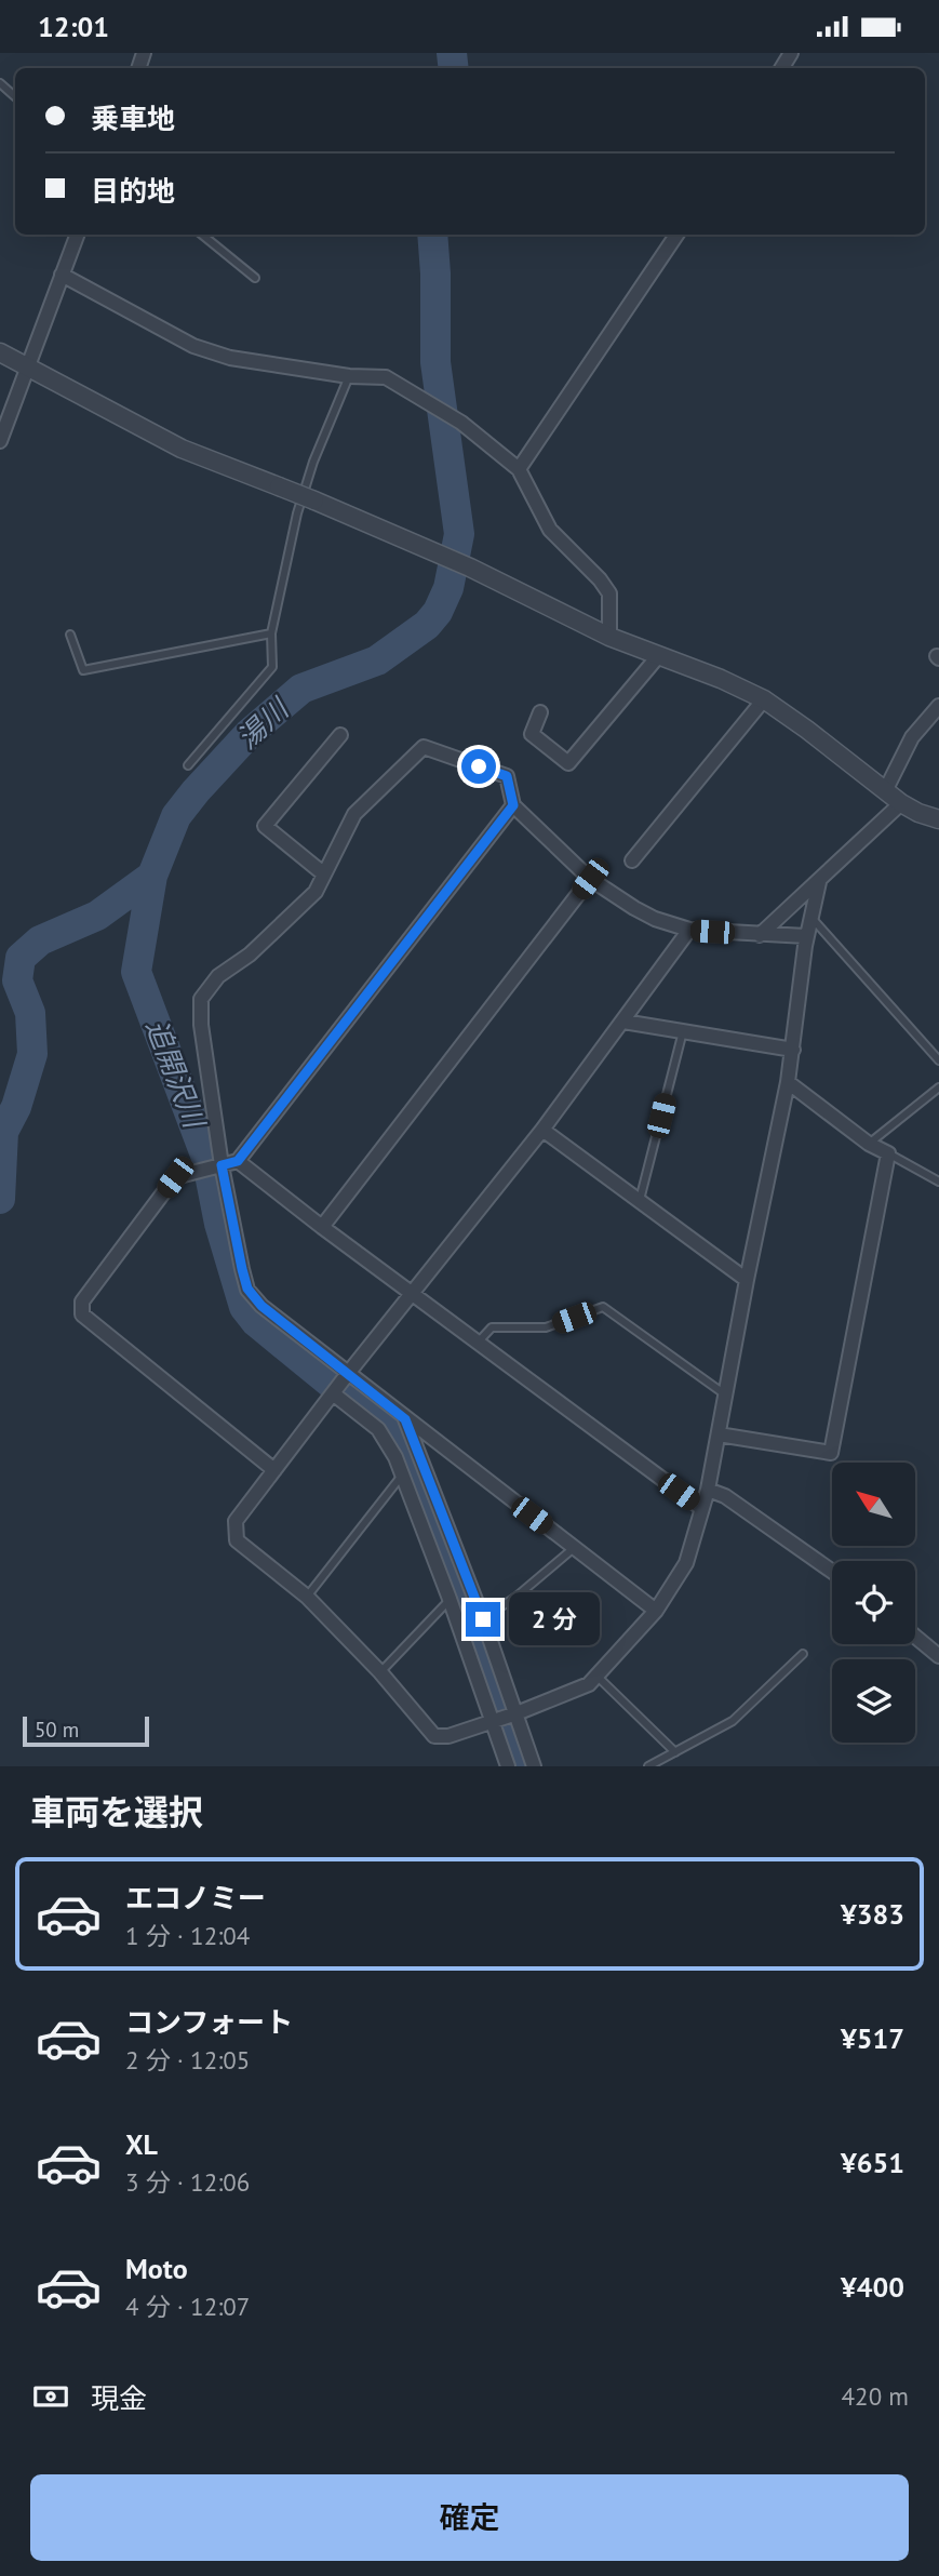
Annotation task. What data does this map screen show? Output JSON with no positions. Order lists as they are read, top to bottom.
{
  "water": ["湯川", "追開沢川"],
  "scale_bar": "50 m",
  "north": "top left",
  "page": {
    "status": "12:01",
    "banner": ["乗車地", "目的地"],
    "bubble": "2 分",
    "scale": "50 m",
    "heading": "車両を選択",
    "list": [
      {
        "name": "エコノミー",
        "note": "1 分 · 12:04",
        "value": "¥383"
      },
      {
        "name": "コンフォート",
        "note": "2 分 · 12:05",
        "value": "¥517"
      },
      {
        "name": "XL",
        "note": "3 分 · 12:06",
        "value": "¥651"
      },
      {
        "name": "Moto",
        "note": "4 分 · 12:07",
        "value": "¥400"
      }
    ],
    "pay": ["現金", "420 m"],
    "buttons": "確定"
  }
}
